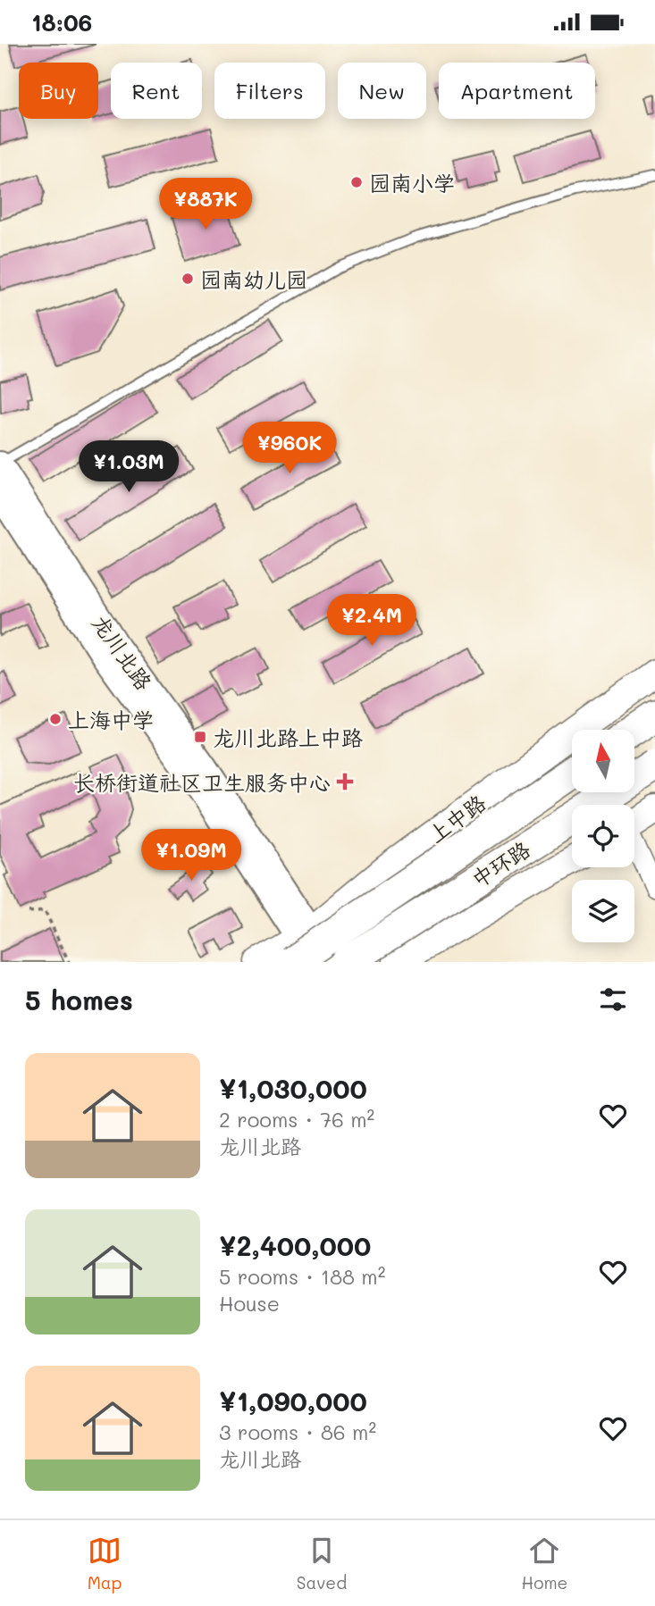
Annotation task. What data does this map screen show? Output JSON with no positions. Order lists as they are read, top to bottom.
{
  "streets": {
    "highway": ["中环路"],
    "main road": ["上中路"],
    "street": ["龙川北路"]
  },
  "crossings": [
    ["龙川北路", "上中路"],
    ["龙川北路", "中环路"],
    ["上中路", "中环路"]
  ],
  "places": {
    "other": ["园南小学", "园南幼儿园", "上海中学"],
    "transit": ["龙川北路上中路"],
    "health": ["长桥街道社区卫生服务中心"]
  },
  "north": "top",
  "page": {
    "status": "18:06",
    "chip": [
      "Buy",
      "Rent",
      "Filters",
      "New",
      "Apartment"
    ],
    "price": [
      "¥887K",
      "¥960K",
      "¥1.03M",
      "¥2.4M",
      "¥1.09M"
    ],
    "heading": "5 homes",
    "list": [
      {
        "name": "¥1,030,000",
        "note": "2 rooms · 76 m² · 龙川北路"
      },
      {
        "name": "¥2,400,000",
        "note": "5 rooms · 188 m² · House"
      },
      {
        "name": "¥1,090,000",
        "note": "3 rooms · 86 m² · 龙川北路"
      }
    ],
    "tabs": ["Map", "Saved", "Home"]
  }
}
